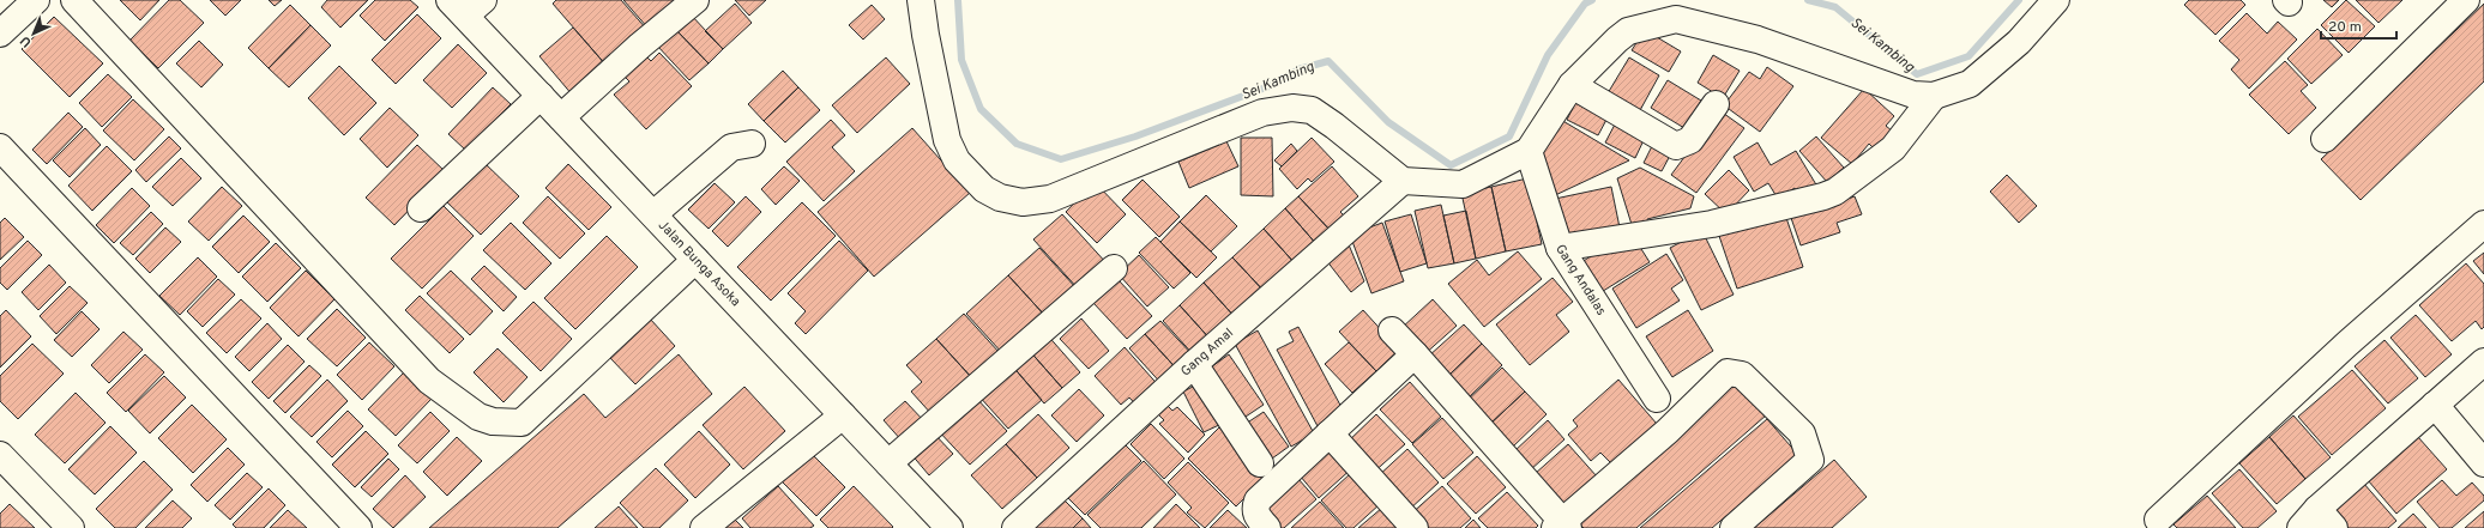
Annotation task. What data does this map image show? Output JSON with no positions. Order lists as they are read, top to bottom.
{
  "streets": {
    "street": ["Jalan Bunga Asoka", "Gang Andalas", "Gang Amal"]
  },
  "water": ["Sei Kambing"],
  "scale_bar": "20 m",
  "north": "bottom left"
}
